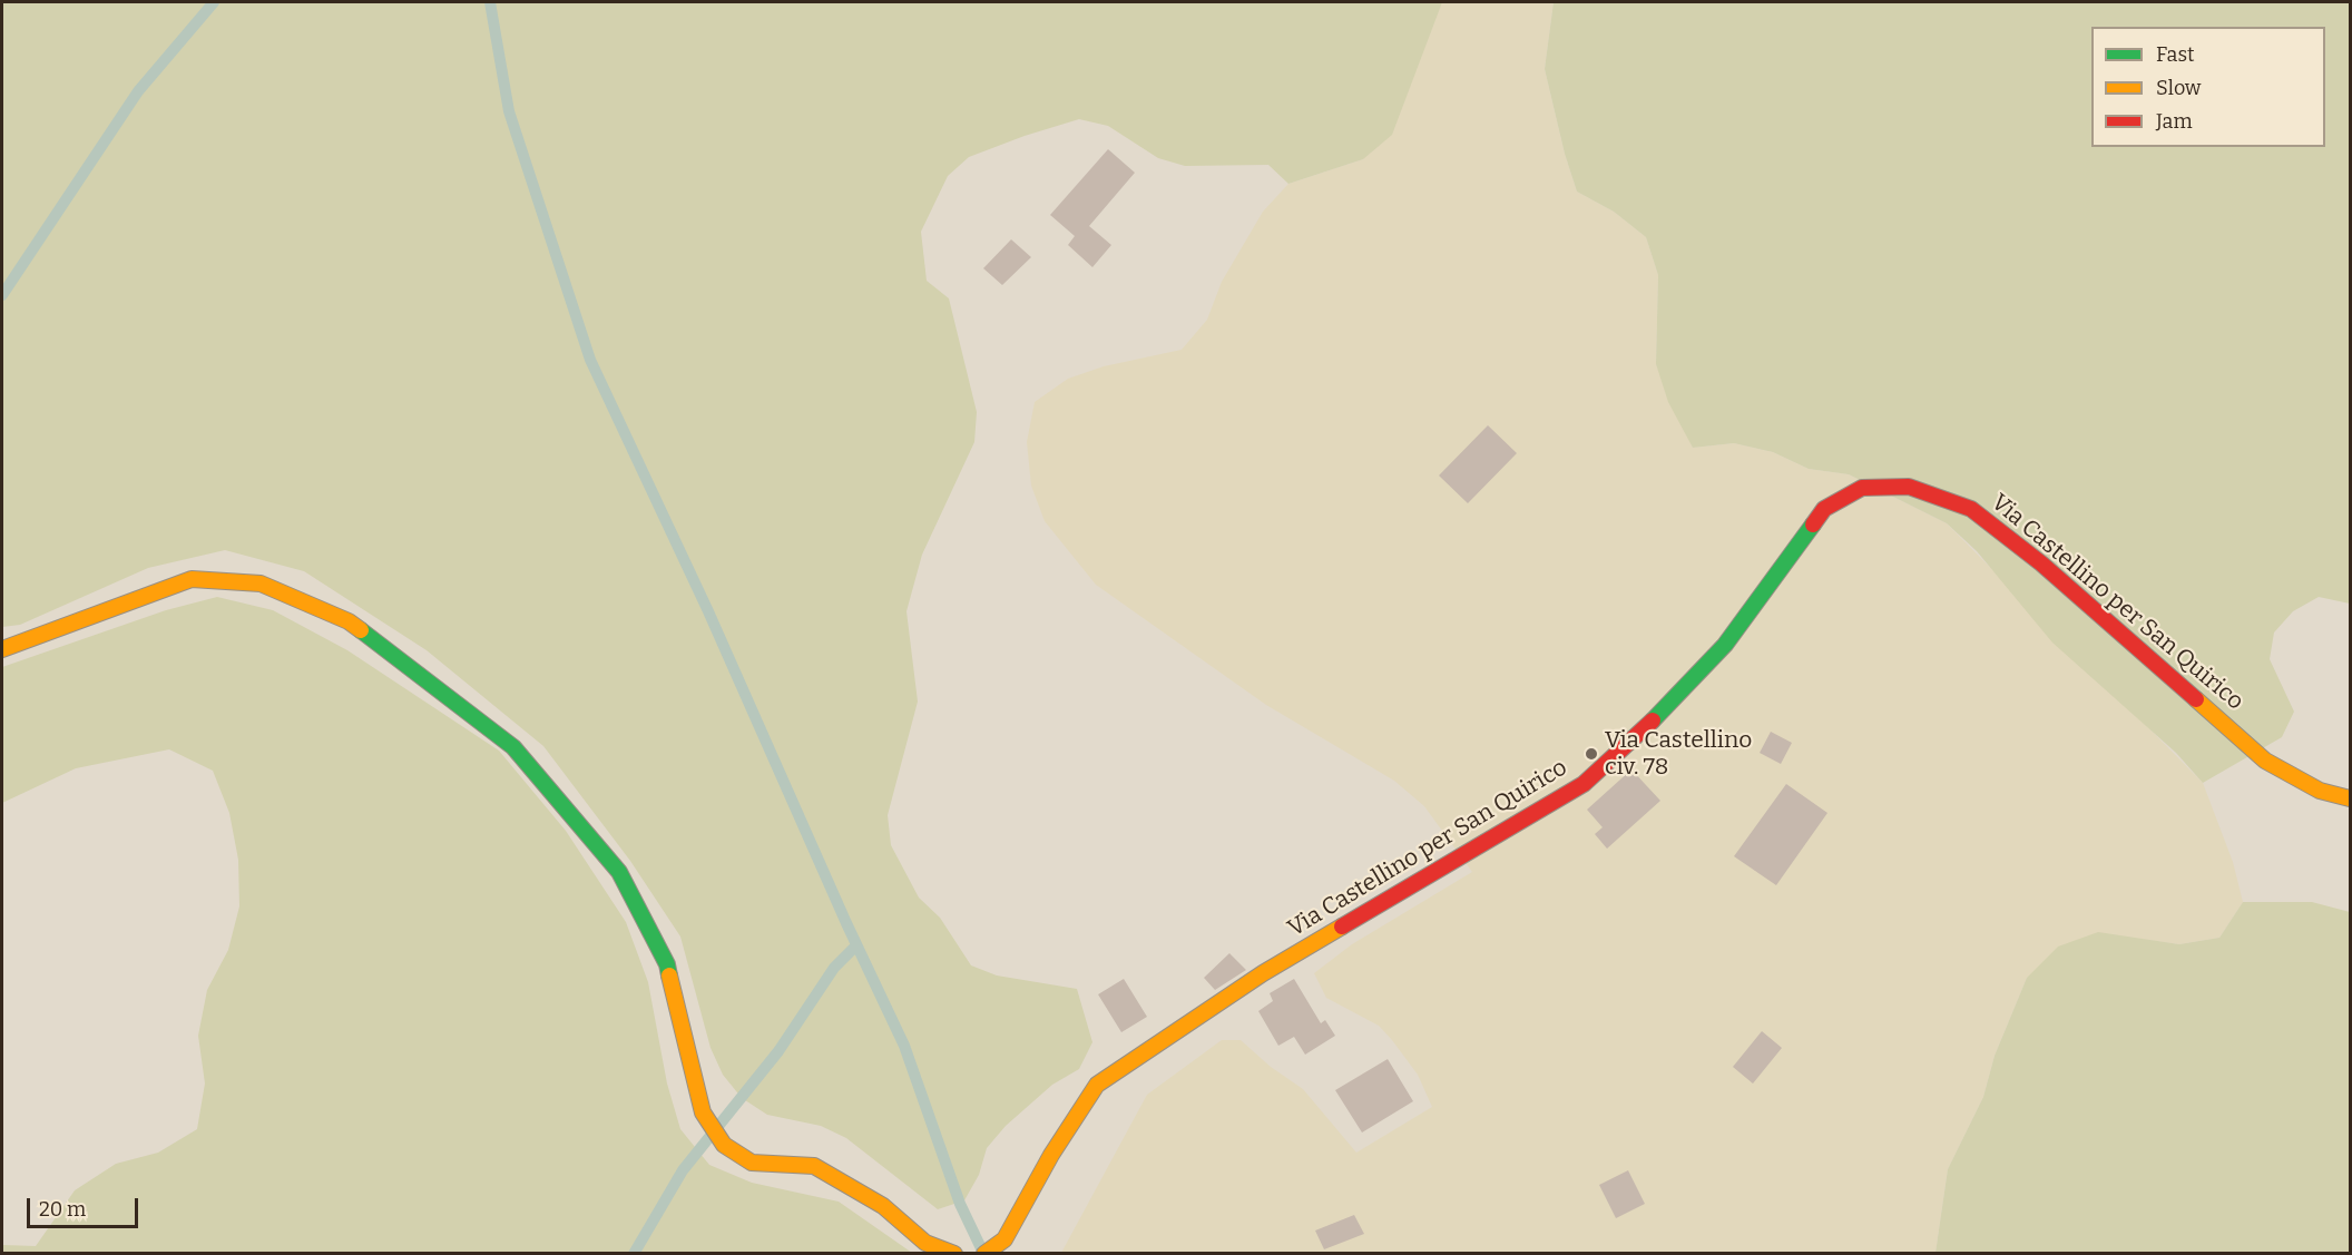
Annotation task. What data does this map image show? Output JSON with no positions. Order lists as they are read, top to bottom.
{
  "streets": {
    "street": ["Via Castellino per San Quirico"]
  },
  "places": ["Via Castellino civ. 78"],
  "legend": ["Fast", "Slow", "Jam"],
  "scale_bar": "20 m"
}
